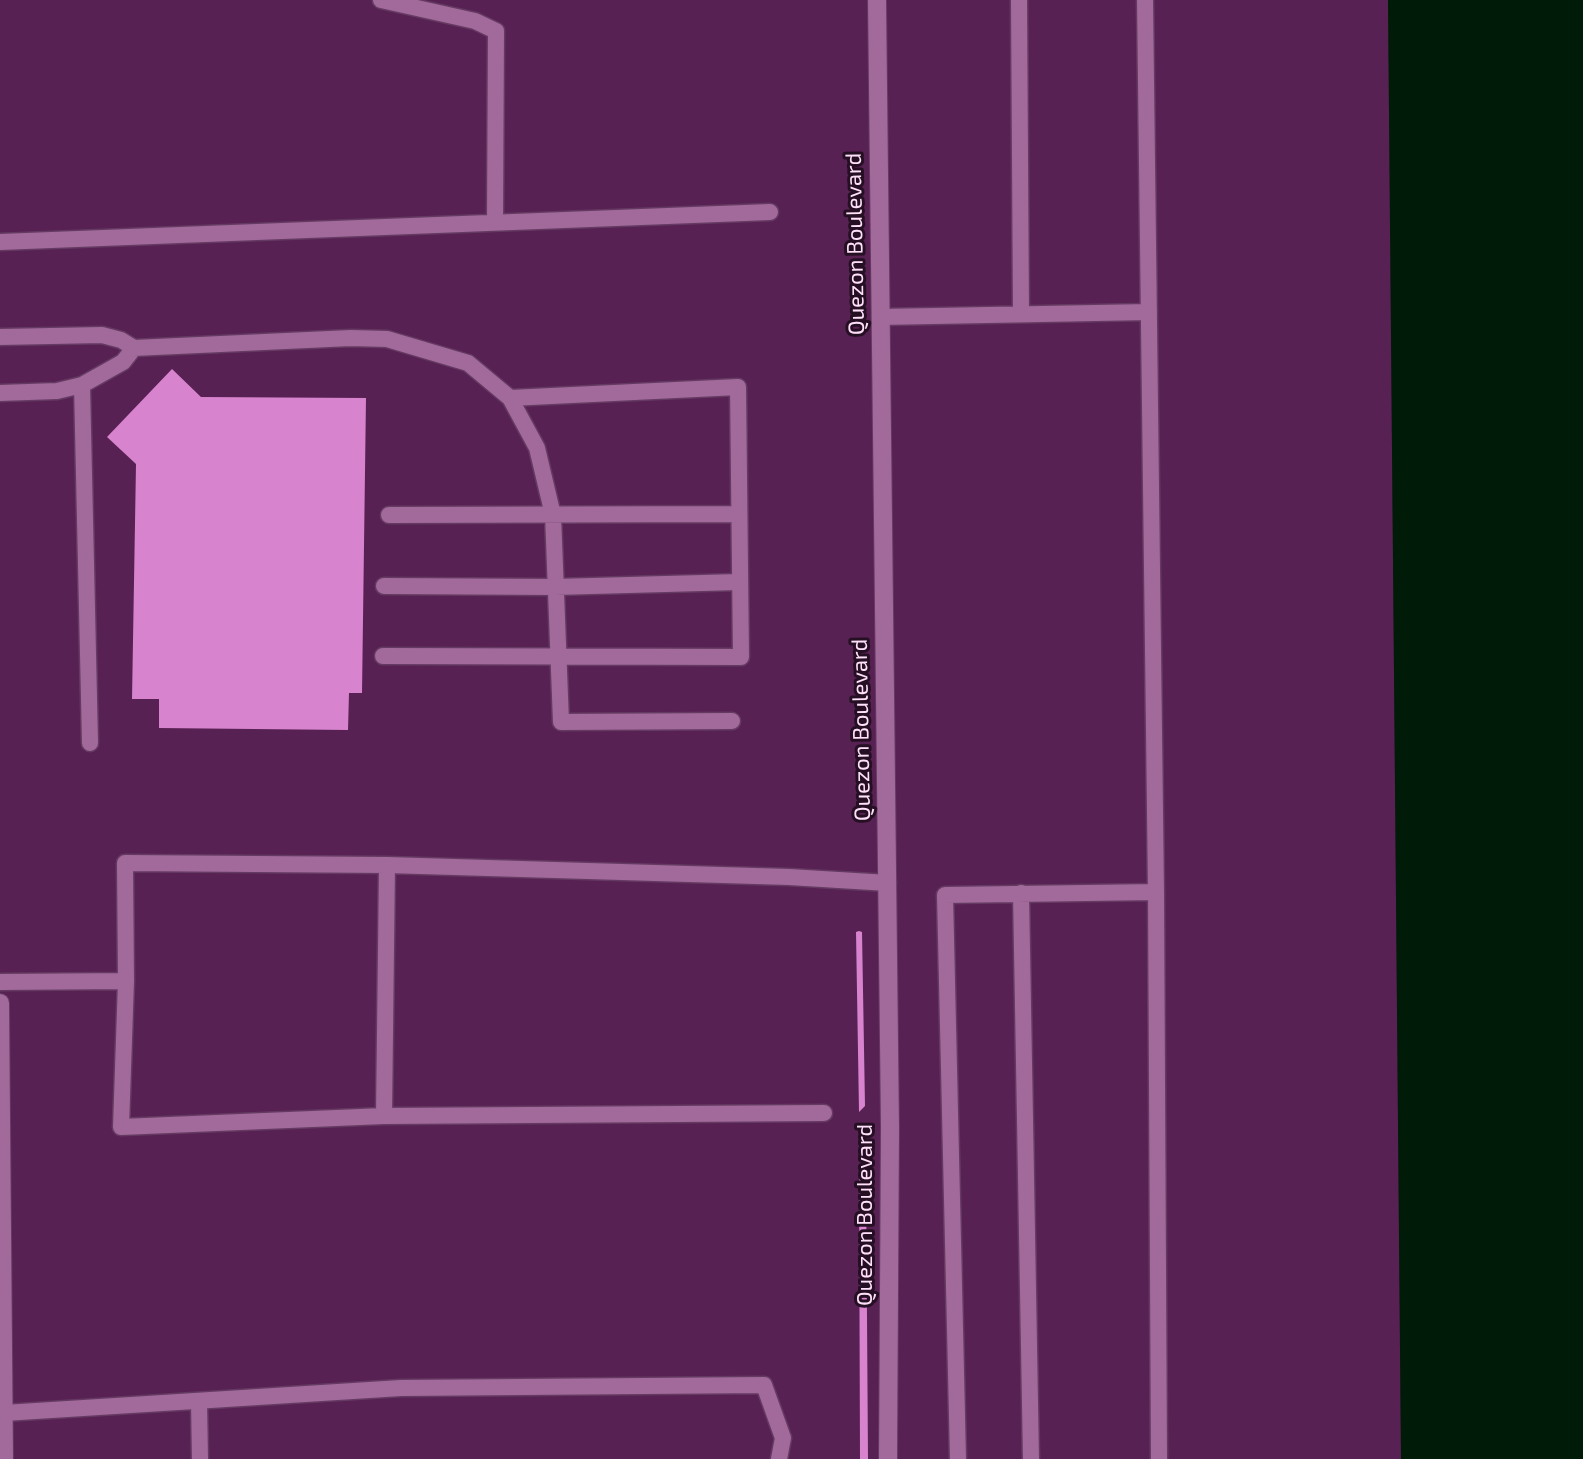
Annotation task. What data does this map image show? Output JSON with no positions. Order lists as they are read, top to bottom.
{
  "streets": {
    "street": ["Quezon Boulevard"]
  }
}
